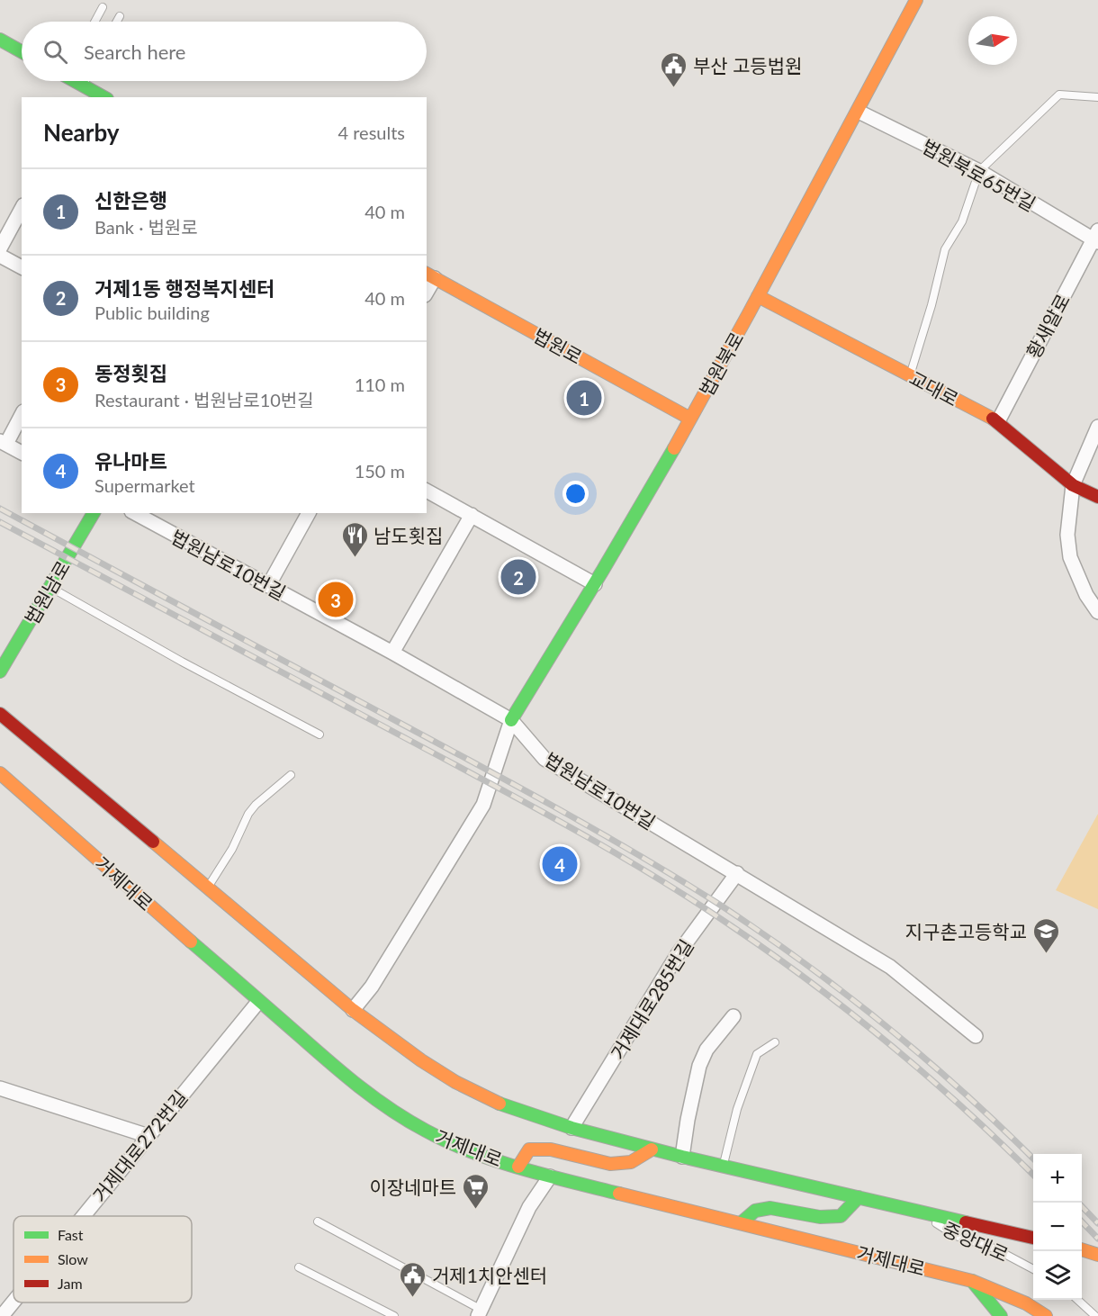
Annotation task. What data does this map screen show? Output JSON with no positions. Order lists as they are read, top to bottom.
{
  "streets": {
    "main road": [
      "법원로",
      "법원북로",
      "교대로",
      "법원남로",
      "거제대로"
    ],
    "street": [
      "법원북로65번길",
      "황새알로",
      "법원남로10번길",
      "거제대로285번길",
      "거제대로272번길"
    ],
    "lane": ["중앙대로"]
  },
  "crossings": [
    ["법원북로65번길", "황새알로"],
    ["법원북로65번길", "법원북로"],
    ["황새알로", "교대로"],
    ["법원로", "법원북로"],
    ["법원북로", "교대로"],
    ["법원북로", "법원남로10번길"],
    ["법원남로10번길", "거제대로285번길"],
    ["거제대로", "거제대로272번길"]
  ],
  "places": {
    "public building": ["부산 고등법원", "거제1치안센터"],
    "restaurant": ["남도횟집"],
    "school or university": ["지구촌고등학교"],
    "supermarket": ["이장네마트"]
  },
  "legend": ["Fast", "Slow", "Jam"],
  "north": "right",
  "page": {
    "search": "Search here",
    "heading": ["Nearby", "4 results"],
    "list": [
      {
        "mark": "1",
        "name": "신한은행",
        "note": "Bank · 법원로",
        "value": "40 m"
      },
      {
        "mark": "2",
        "name": "거제1동 행정복지센터",
        "note": "Public building",
        "value": "40 m"
      },
      {
        "mark": "3",
        "name": "동정횟집",
        "note": "Restaurant · 법원남로10번길",
        "value": "110 m"
      },
      {
        "mark": "4",
        "name": "유나마트",
        "note": "Supermarket",
        "value": "150 m"
      }
    ],
    "pins": [
      "1",
      "2",
      "3",
      "4"
    ],
    "map_buttons": ["+", "−"]
  }
}
